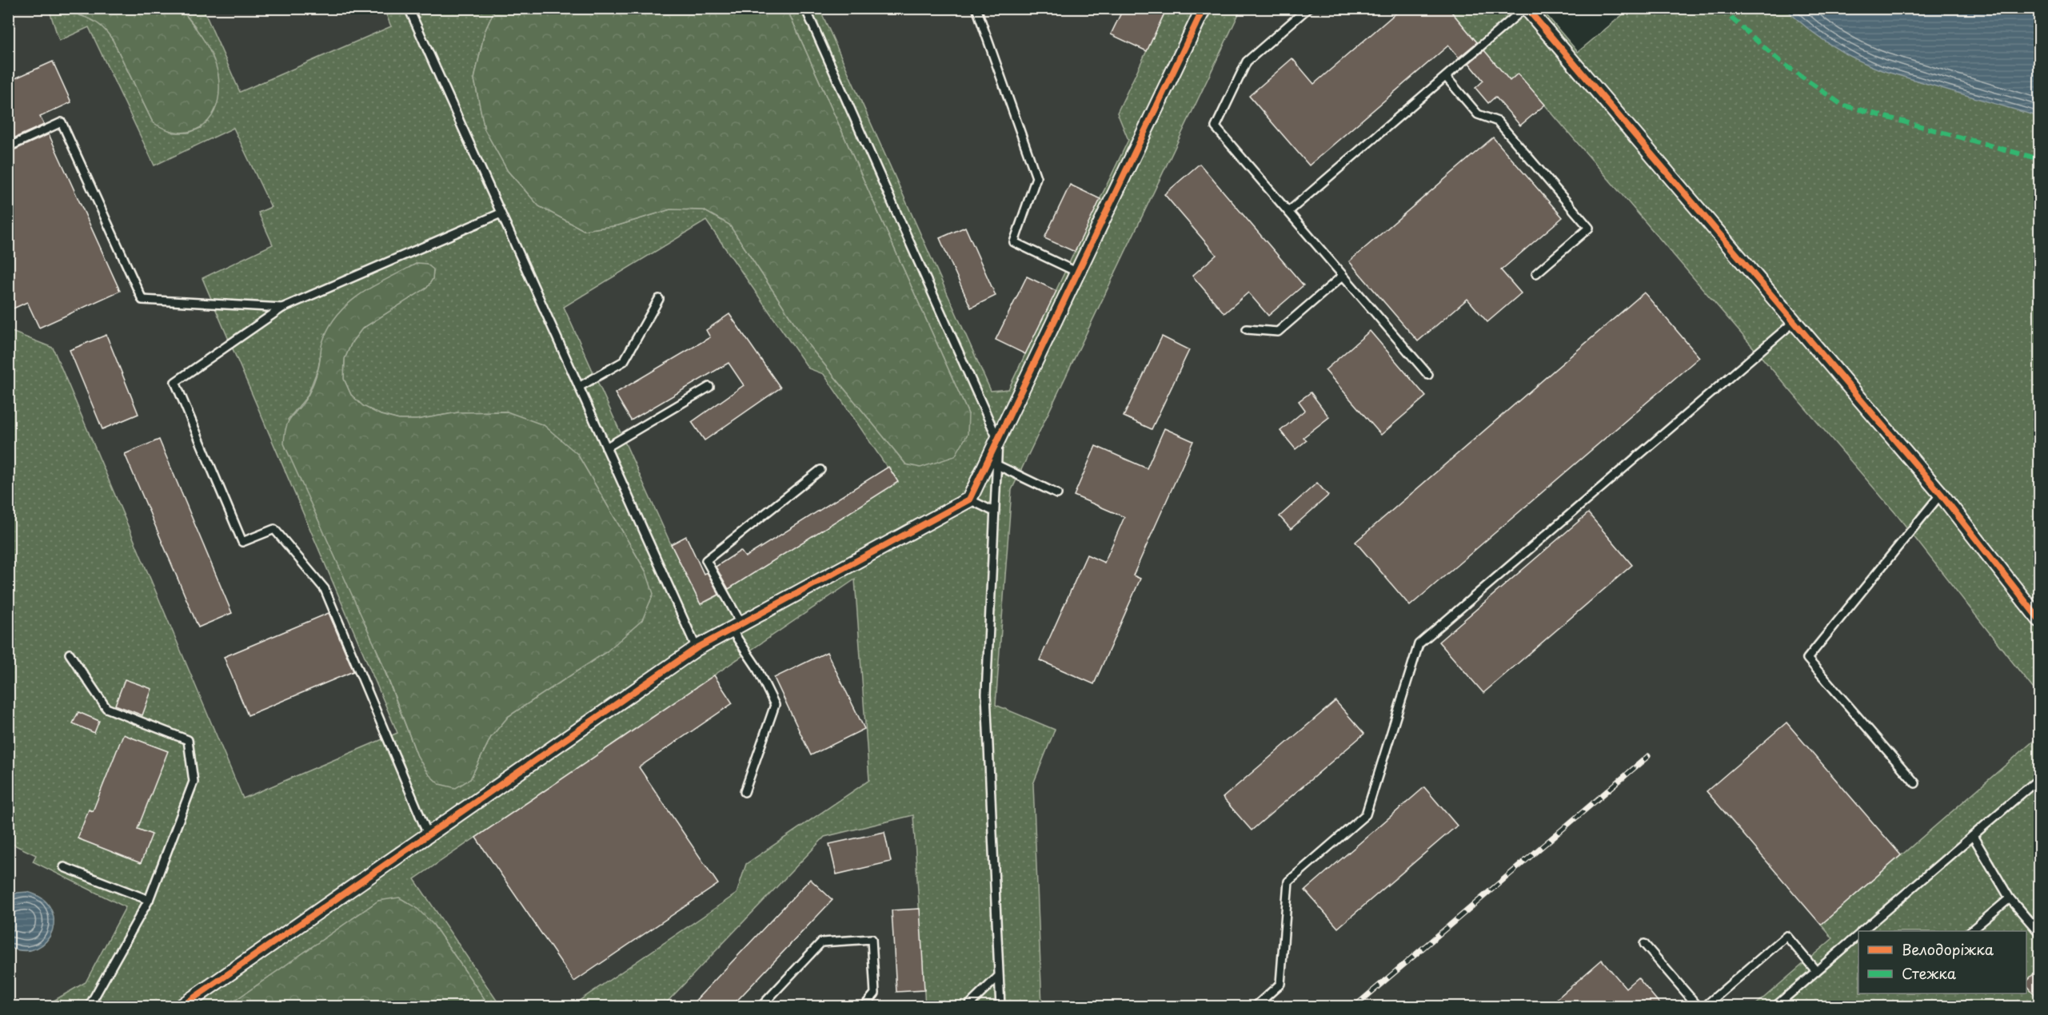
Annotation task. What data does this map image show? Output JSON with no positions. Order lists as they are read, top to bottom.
{
  "legend": ["Велодоріжка", "Стежка"]
}
